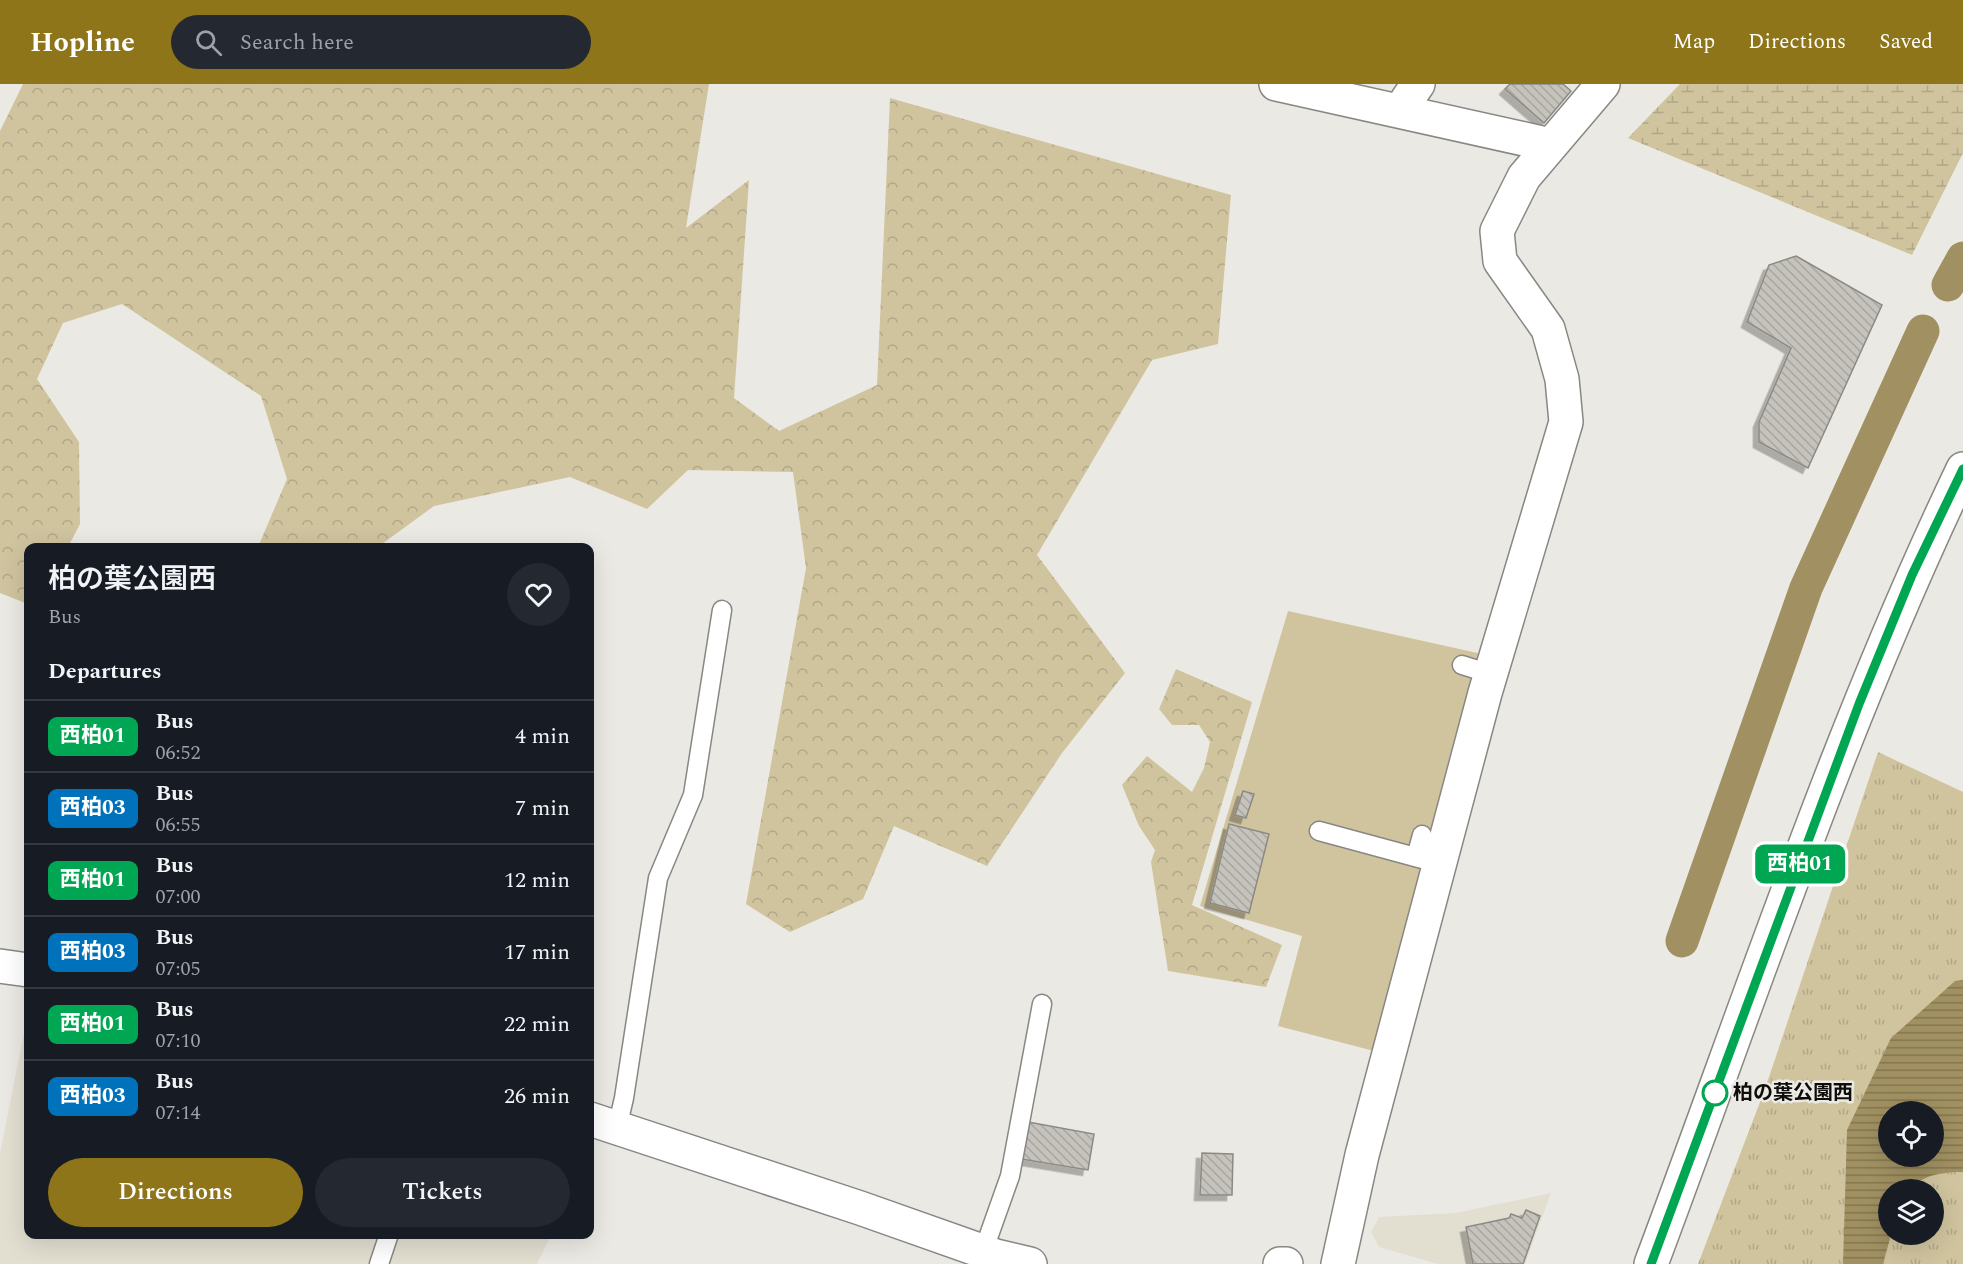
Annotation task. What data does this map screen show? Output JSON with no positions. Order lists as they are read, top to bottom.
{
  "places": ["柏の葉公園西"],
  "lines": ["bus line 西柏01"],
  "page": {
    "header": "Hopline",
    "search": "Search here",
    "nav": ["Map", "Directions", "Saved"],
    "on_map": "西柏01",
    "heading": [
      ["柏の葉公園西", "Bus"],
      "Departures"
    ],
    "list": [
      {
        "mark": "西柏01",
        "name": "Bus",
        "note": "06:52",
        "value": "4 min"
      },
      {
        "mark": "西柏03",
        "name": "Bus",
        "note": "06:55",
        "value": "7 min"
      },
      {
        "mark": "西柏01",
        "name": "Bus",
        "note": "07:00",
        "value": "12 min"
      },
      {
        "mark": "西柏03",
        "name": "Bus",
        "note": "07:05",
        "value": "17 min"
      },
      {
        "mark": "西柏01",
        "name": "Bus",
        "note": "07:10",
        "value": "22 min"
      },
      {
        "mark": "西柏03",
        "name": "Bus",
        "note": "07:14",
        "value": "26 min"
      }
    ],
    "buttons": ["Directions", "Tickets"]
  }
}
